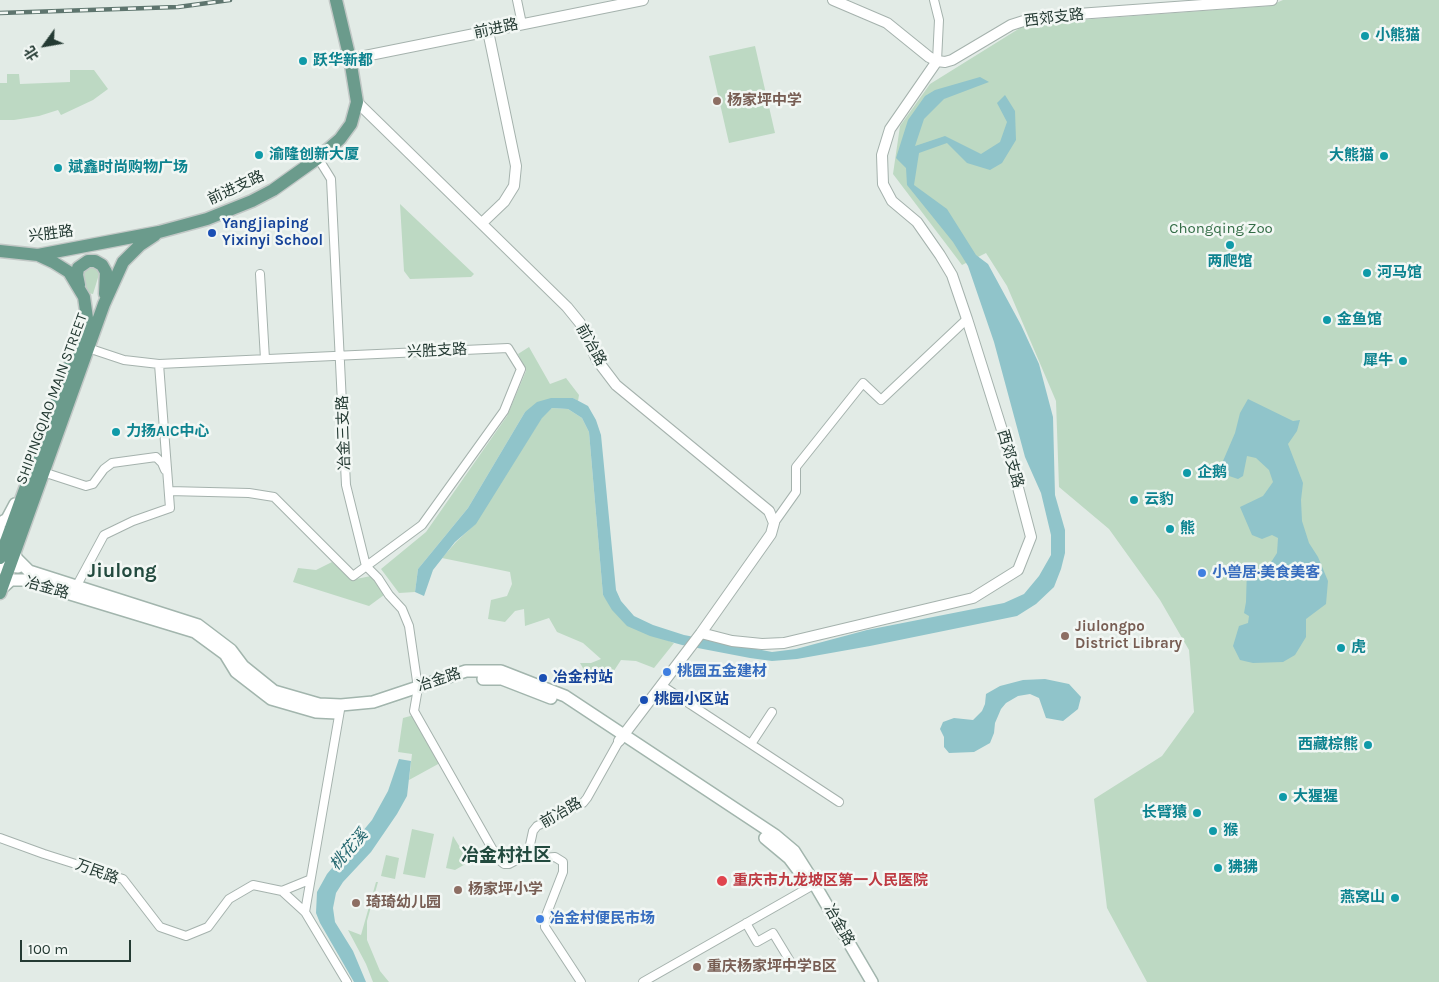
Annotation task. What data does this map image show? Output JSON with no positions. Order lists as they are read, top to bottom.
{
  "streets": {
    "main road": [
      "前进支路",
      "兴胜路",
      "SHIPINGQIAO MAIN STREET",
      "冶金路"
    ],
    "street": [
      "西郊支路",
      "前进路",
      "前冶路",
      "兴胜支路",
      "冶金三支路",
      "万民路"
    ]
  },
  "crossings": [
    ["西郊支路", "前冶路"],
    ["前进路", "前进支路"],
    ["前进支路", "兴胜路"],
    ["前进支路", "前冶路"],
    ["前进支路", "SHIPINGQIAO MAIN STREET"],
    ["前进支路", "冶金三支路"],
    ["兴胜路", "SHIPINGQIAO MAIN STREET"],
    ["前冶路", "冶金路"],
    ["兴胜支路", "SHIPINGQIAO MAIN STREET"],
    ["兴胜支路", "冶金三支路"],
    ["SHIPINGQIAO MAIN STREET", "冶金路"],
    ["冶金三支路", "冶金路"]
  ],
  "districts": ["Jiulong", "冶金村社区"],
  "water": ["桃花溪"],
  "parks": ["Chongqing Zoo"],
  "places": [
    "小熊猫",
    "跃华新都",
    "杨家坪中学",
    "渝隆创新大厦",
    "大熊猫",
    "斌鑫时尚购物广场",
    "Yangjiaping Yixinyi School",
    "两爬馆",
    "河马馆",
    "金鱼馆",
    "犀牛",
    "力扬AIC中心",
    "企鹅",
    "云豹",
    "熊",
    "小兽居·美食美客",
    "Jiulongpo District Library",
    "虎",
    "桃园五金建材",
    "冶金村站",
    "桃园小区站",
    "西藏棕熊",
    "大猩猩",
    "长臂猿",
    "猴",
    "狒狒",
    "重庆市九龙坡区第一人民医院",
    "杨家坪小学",
    "燕窝山",
    "琦琦幼儿园",
    "冶金村便民市场",
    "重庆杨家坪中学B区"
  ],
  "scale_bar": "100 m",
  "north": "bottom left"
}
